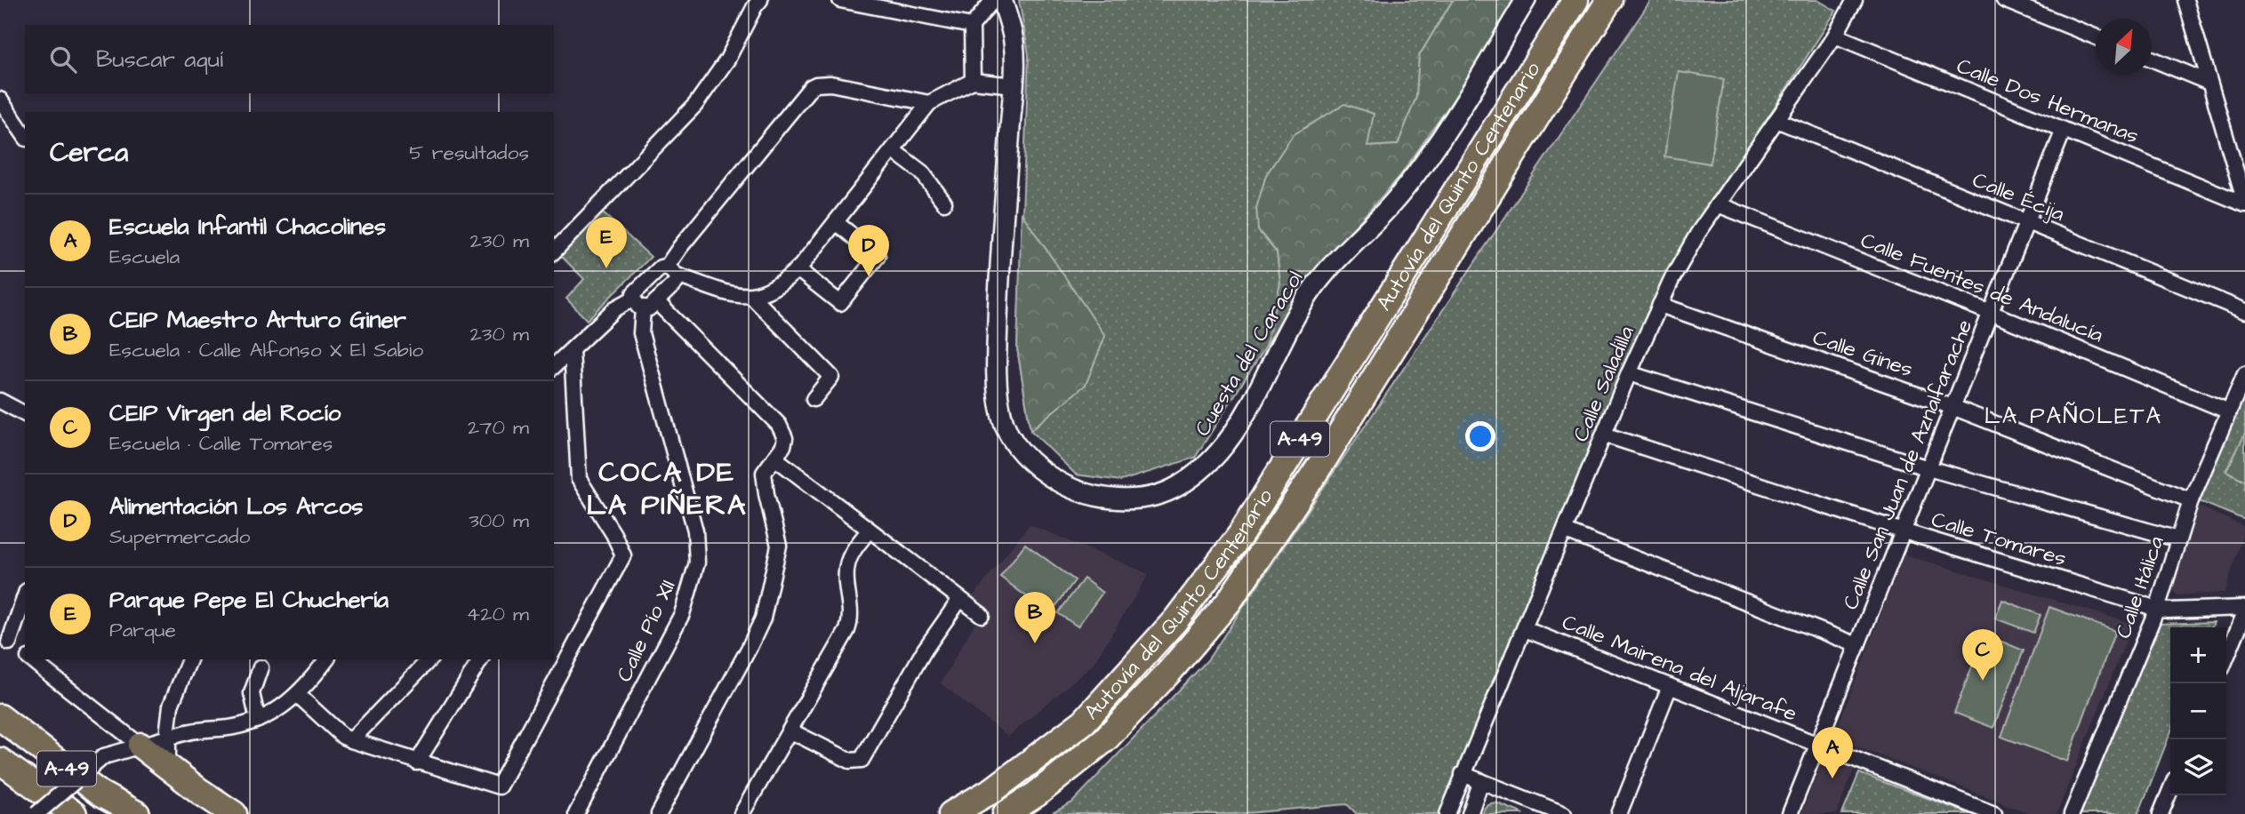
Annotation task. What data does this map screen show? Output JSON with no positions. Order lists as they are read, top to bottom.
{
  "streets": {
    "highway": ["Autovía del Quinto Centenario", "A-49"],
    "main road": ["Cuesta del Caracol"],
    "street": [
      "Calle Dos Hermanas",
      "Calle Écija",
      "Calle Fuentes de Andalucía",
      "Calle Gines",
      "Calle Saladilla",
      "Calle San Juan de Aznalfarache",
      "Calle Tomares",
      "Calle Itálica",
      "Calle Pío XII",
      "Calle Mairena del Aljarafe"
    ]
  },
  "crossings": [
    ["Calle Dos Hermanas", "Calle Saladilla"],
    ["Calle Dos Hermanas", "Calle San Juan de Aznalfarache"],
    ["Calle Écija", "Calle Saladilla"],
    ["Calle Écija", "Calle San Juan de Aznalfarache"],
    ["Calle Fuentes de Andalucía", "Calle Saladilla"],
    ["Calle Fuentes de Andalucía", "Calle San Juan de Aznalfarache"],
    ["Calle Fuentes de Andalucía", "Calle Itálica"],
    ["Calle Gines", "Calle Saladilla"],
    ["Calle Gines", "Calle San Juan de Aznalfarache"],
    ["Calle Gines", "Calle Itálica"],
    ["Calle Saladilla", "Calle Tomares"],
    ["Calle Saladilla", "Calle Mairena del Aljarafe"],
    ["Calle San Juan de Aznalfarache", "Calle Tomares"],
    ["Calle San Juan de Aznalfarache", "Calle Mairena del Aljarafe"],
    ["Calle Tomares", "Calle Itálica"]
  ],
  "districts": ["LA PAÑOLETA", "COCA DE LA PIÑERA"],
  "north": "top right",
  "page": {
    "search": "Buscar aquí",
    "heading": ["Cerca", "5 resultados"],
    "list": [
      {
        "mark": "A",
        "name": "Escuela Infantil Chacolines",
        "note": "Escuela",
        "value": "230 m"
      },
      {
        "mark": "B",
        "name": "CEIP Maestro Arturo Giner",
        "note": "Escuela · Calle Alfonso X El Sabio",
        "value": "230 m"
      },
      {
        "mark": "C",
        "name": "CEIP Virgen del Rocío",
        "note": "Escuela · Calle Tomares",
        "value": "270 m"
      },
      {
        "mark": "D",
        "name": "Alimentación Los Arcos",
        "note": "Supermercado",
        "value": "300 m"
      },
      {
        "mark": "E",
        "name": "Parque Pepe El Chuchería",
        "note": "Parque",
        "value": "420 m"
      }
    ],
    "pins": [
      "E",
      "D",
      "B",
      "C",
      "A"
    ],
    "map_buttons": ["+", "−"]
  }
}
